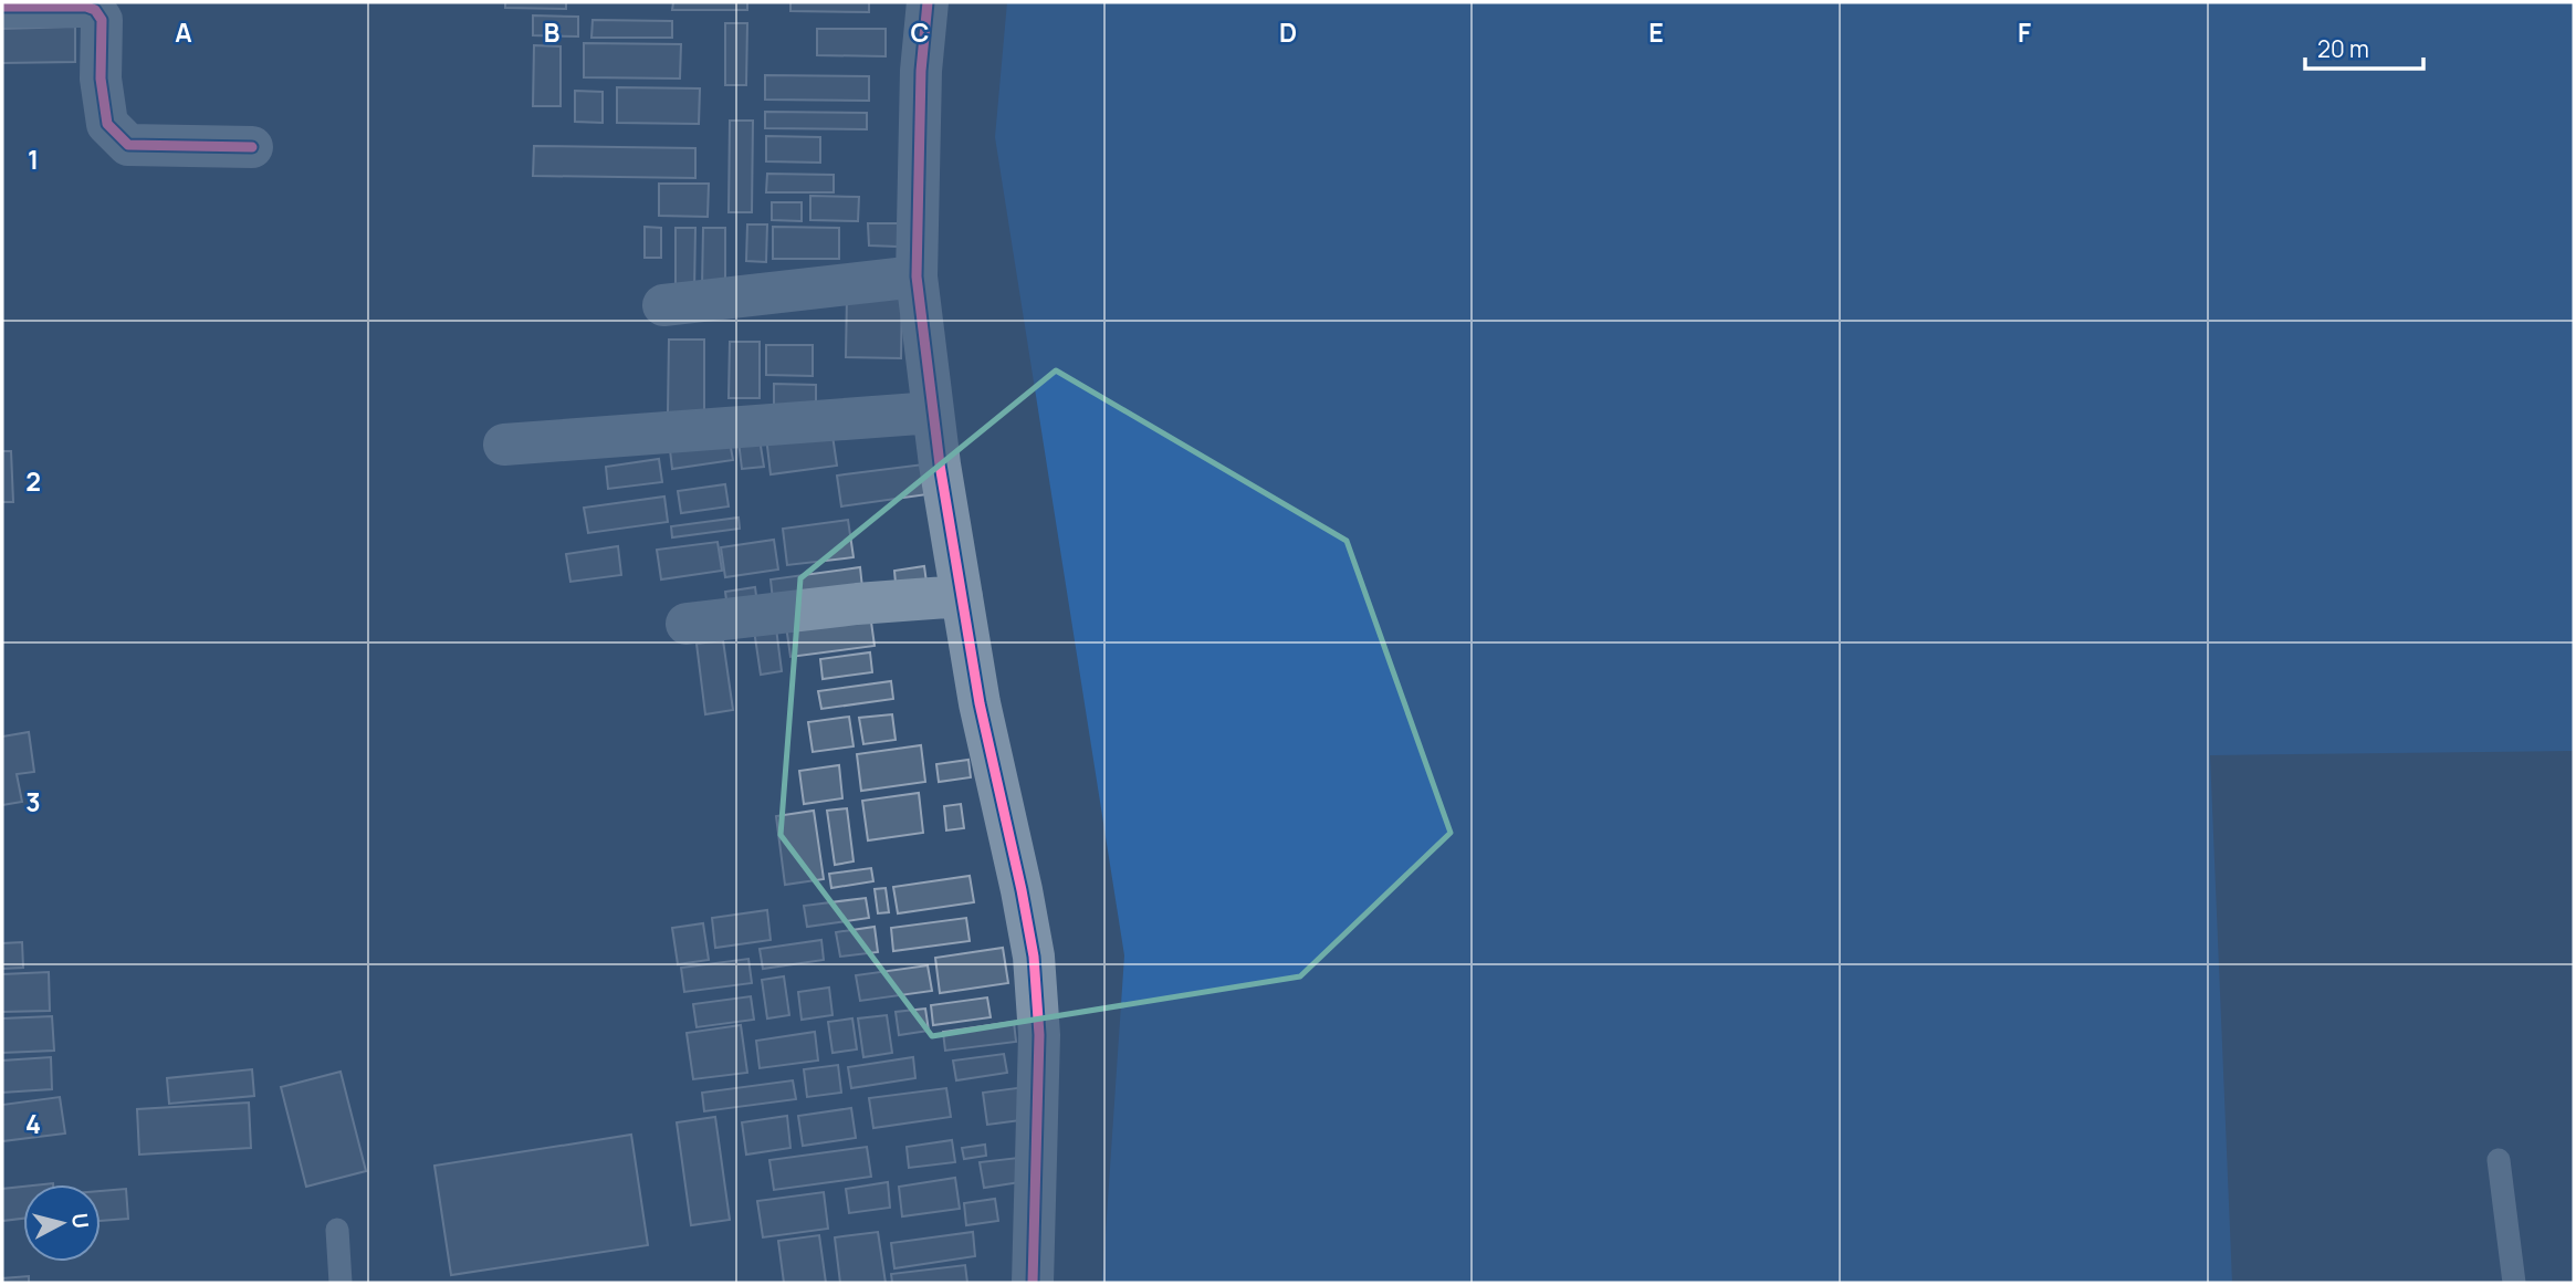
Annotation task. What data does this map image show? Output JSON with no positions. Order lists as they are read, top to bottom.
{
  "scale_bar": "20 m",
  "north": "right",
  "grid": {
    "columns": [
      "A",
      "B",
      "C",
      "D",
      "E",
      "F"
    ],
    "rows": [
      "1",
      "2",
      "3",
      "4"
    ]
  }
}
